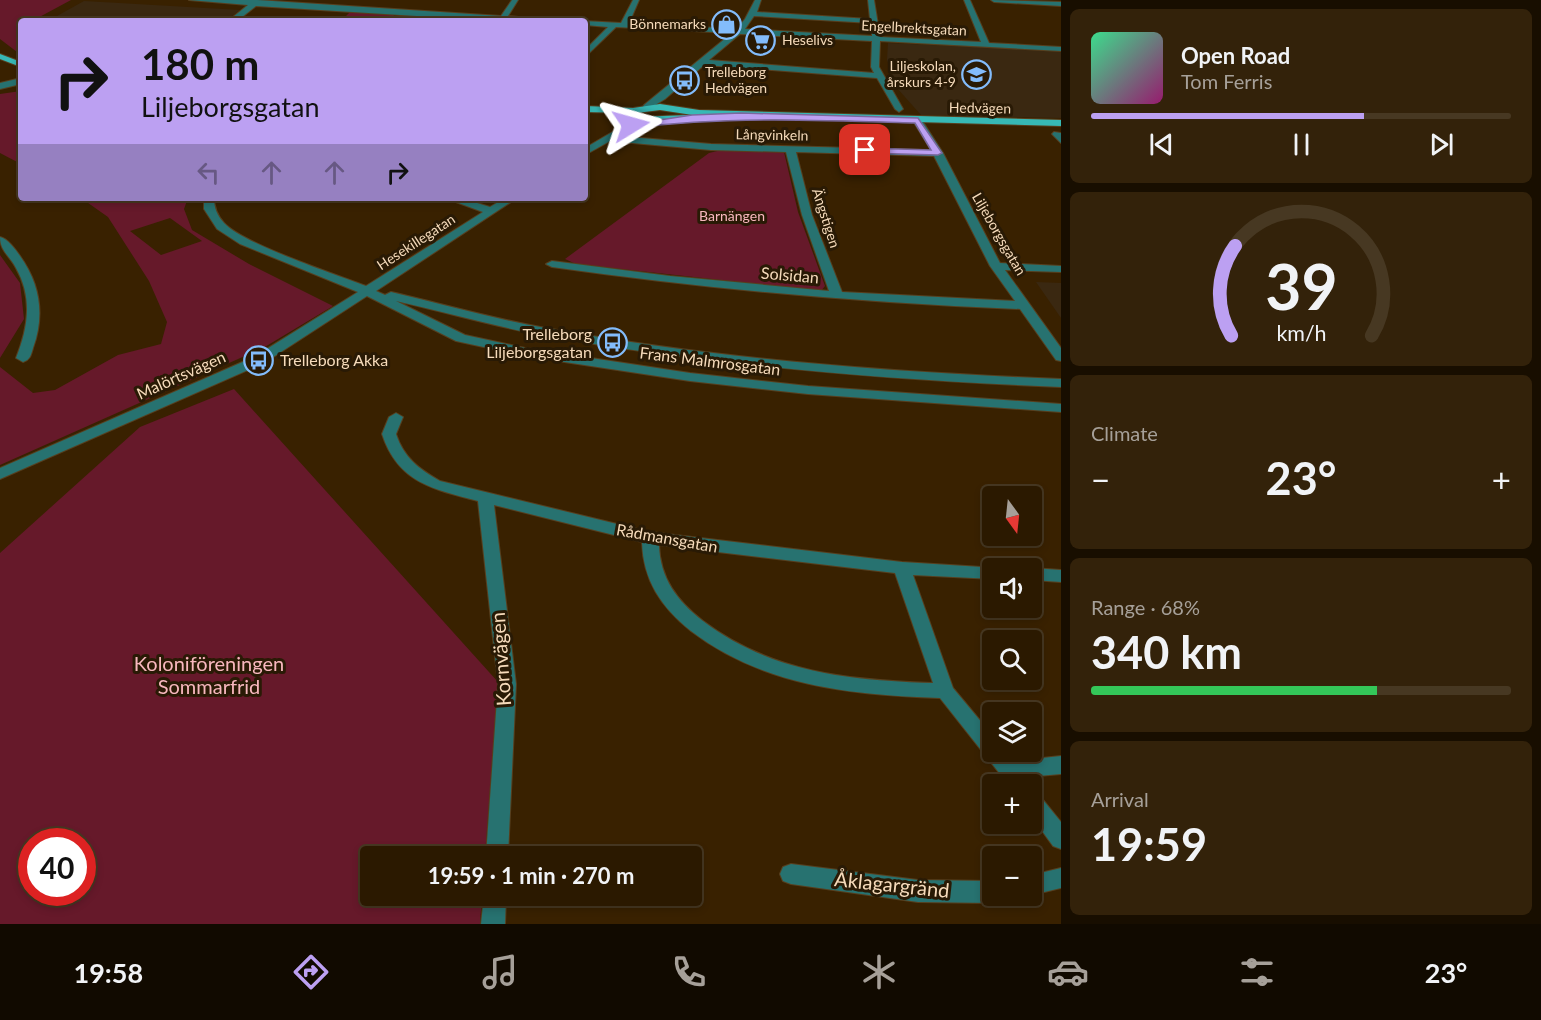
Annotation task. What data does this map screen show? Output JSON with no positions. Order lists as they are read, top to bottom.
{
  "streets": {
    "main road": ["Hedvägen"],
    "street": [
      "Engelbrektsgatan",
      "Långvinkeln",
      "Ängstigen",
      "Liljeborgsgatan",
      "Hesekillegatan",
      "Solsidan",
      "Frans Malmrosgatan",
      "Malörtsvägen",
      "Rådmansgatan",
      "Kornvägen",
      "Åklagargränd"
    ]
  },
  "crossings": [
    ["Hedvägen", "Liljeborgsgatan"],
    ["Långvinkeln", "Ängstigen"],
    ["Långvinkeln", "Liljeborgsgatan"],
    ["Ängstigen", "Solsidan"],
    ["Liljeborgsgatan", "Solsidan"],
    ["Hesekillegatan", "Frans Malmrosgatan"],
    ["Hesekillegatan", "Malörtsvägen"],
    ["Frans Malmrosgatan", "Malörtsvägen"],
    ["Rådmansgatan", "Kornvägen"]
  ],
  "parks": ["Barnängen", "Koloniföreningen Sommarfrid"],
  "places": {
    "shop": ["Bönnemarks"],
    "supermarket": ["Heselivs"],
    "school or university": ["Liljeskolan, årskurs 4-9"],
    "bus stop": ["Trelleborg Hedvägen", "Trelleborg Liljeborgsgatan", "Trelleborg Akka"]
  },
  "north": "bottom",
  "page": {
    "turn": ["180 m", "Liljeborgsgatan"],
    "song": ["Open Road", "Tom Ferris"],
    "tile": [
      "Climate",
      ["Range · 68%", "340 km"],
      ["Arrival", "19:59"]
    ],
    "heat": ["−", "23°", "+"],
    "map_buttons": ["+", "−"],
    "limit": "40",
    "trip": "19:59 · 1 min · 270 m",
    "tabs": ["19:58", "23°"],
    "gauge": ["39", "km/h"]
  }
}
